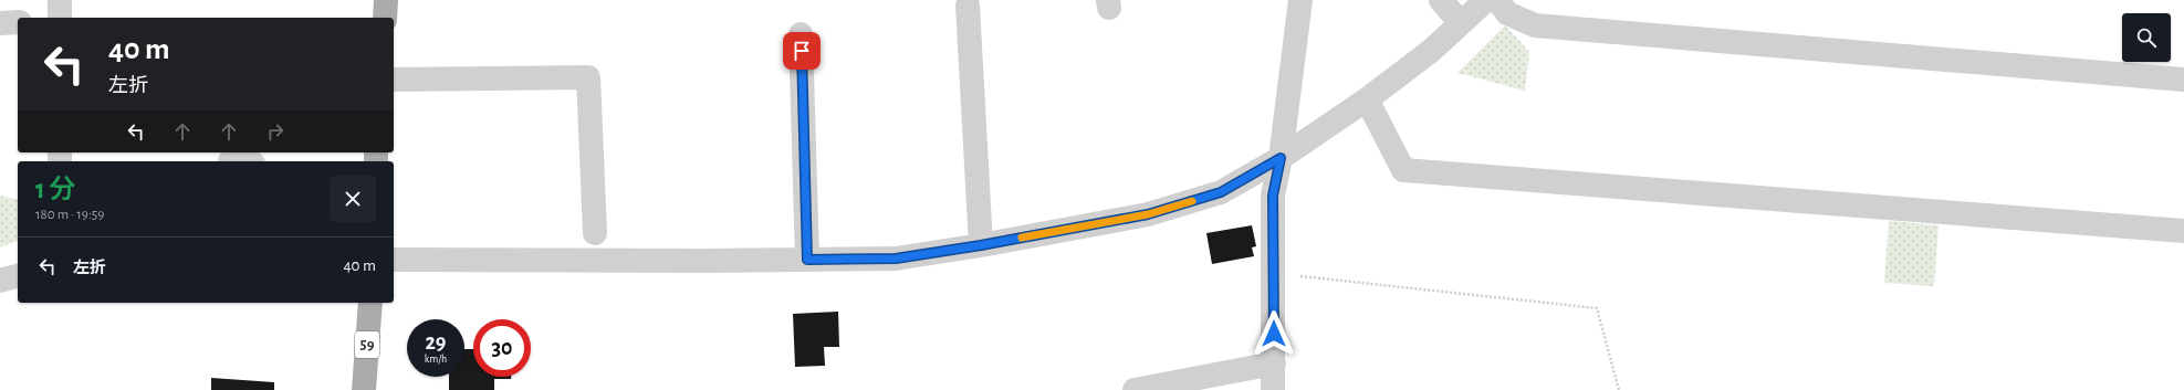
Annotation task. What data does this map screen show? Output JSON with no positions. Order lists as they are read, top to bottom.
{
  "streets": {
    "main road": ["59"]
  },
  "page": {
    "turn": ["40 m", "左折"],
    "heading": ["1 分", "180 m · 19:59"],
    "list": [
      {
        "name": "左折",
        "value": "40 m"
      }
    ],
    "speed": "29 km/h",
    "limit": "30"
  }
}
